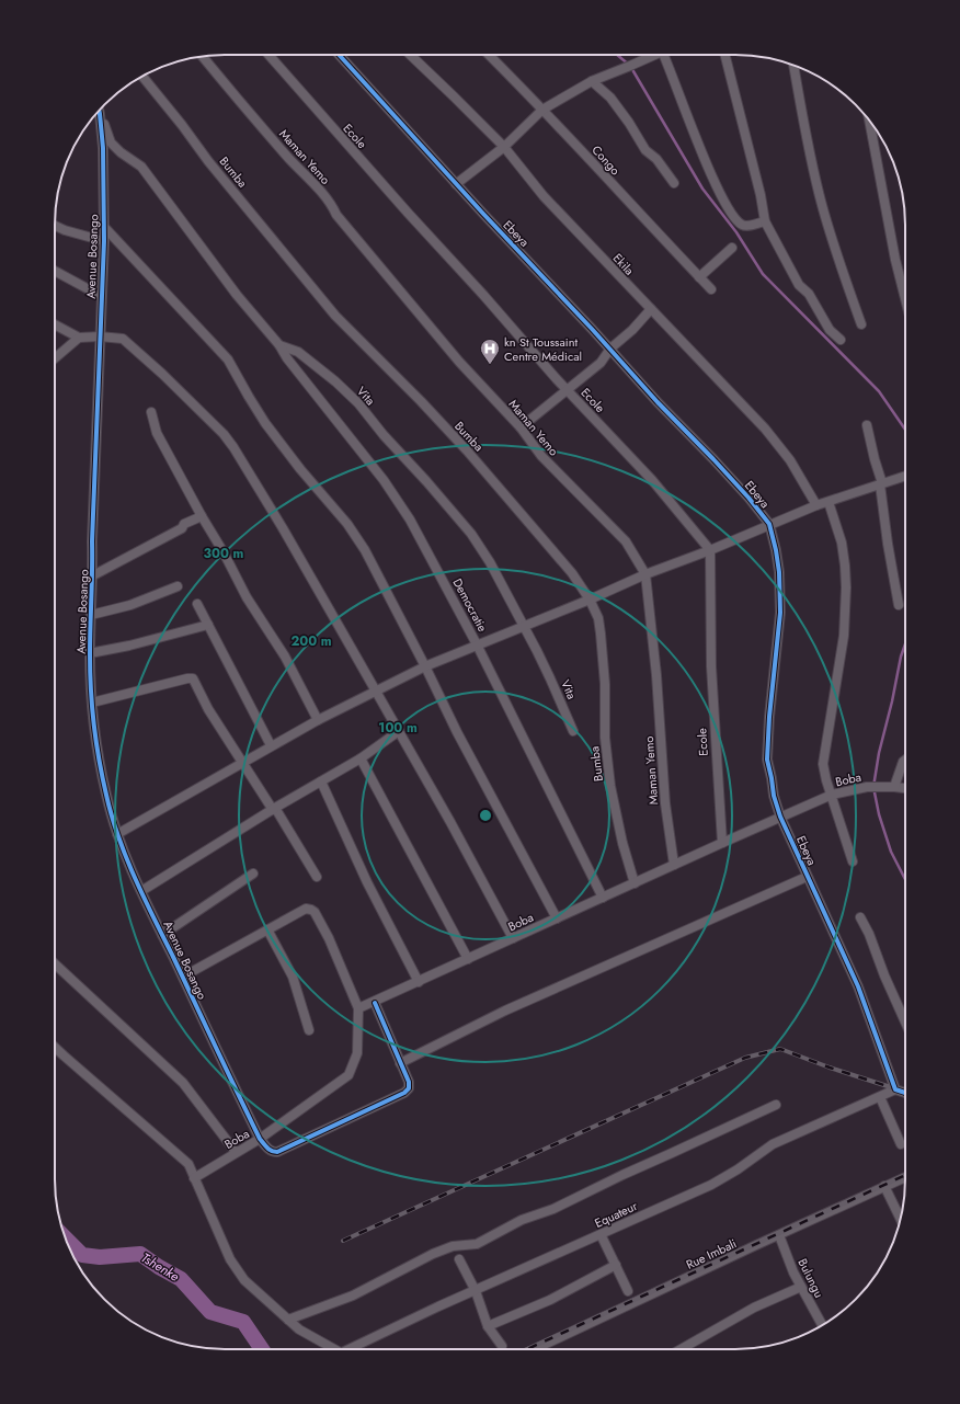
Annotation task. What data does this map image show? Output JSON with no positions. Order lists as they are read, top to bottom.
{
  "streets": {
    "street": [
      "Ecole",
      "Maman Yemo",
      "Congo",
      "Bumba",
      "Ebeya",
      "Avenue Bosango",
      "Ekila",
      "Vita",
      "Democratie",
      "Boba",
      "Equateur",
      "Rue Imbali",
      "Bulungu"
    ]
  },
  "crossings": [
    ["Ecole", "Boba"],
    ["Maman Yemo", "Boba"],
    ["Bumba", "Boba"],
    ["Ebeya", "Boba"],
    ["Ebeya", "Equateur"],
    ["Avenue Bosango", "Vita"],
    ["Avenue Bosango", "Boba"],
    ["Vita", "Democratie"],
    ["Democratie", "Boba"],
    ["Rue Imbali", "Bulungu"]
  ],
  "water": ["Tshenke"],
  "places": {
    "hospital": ["kn St Toussaint Centre Médical"]
  },
  "rings": ["300 m", "200 m", "100 m"]
}
